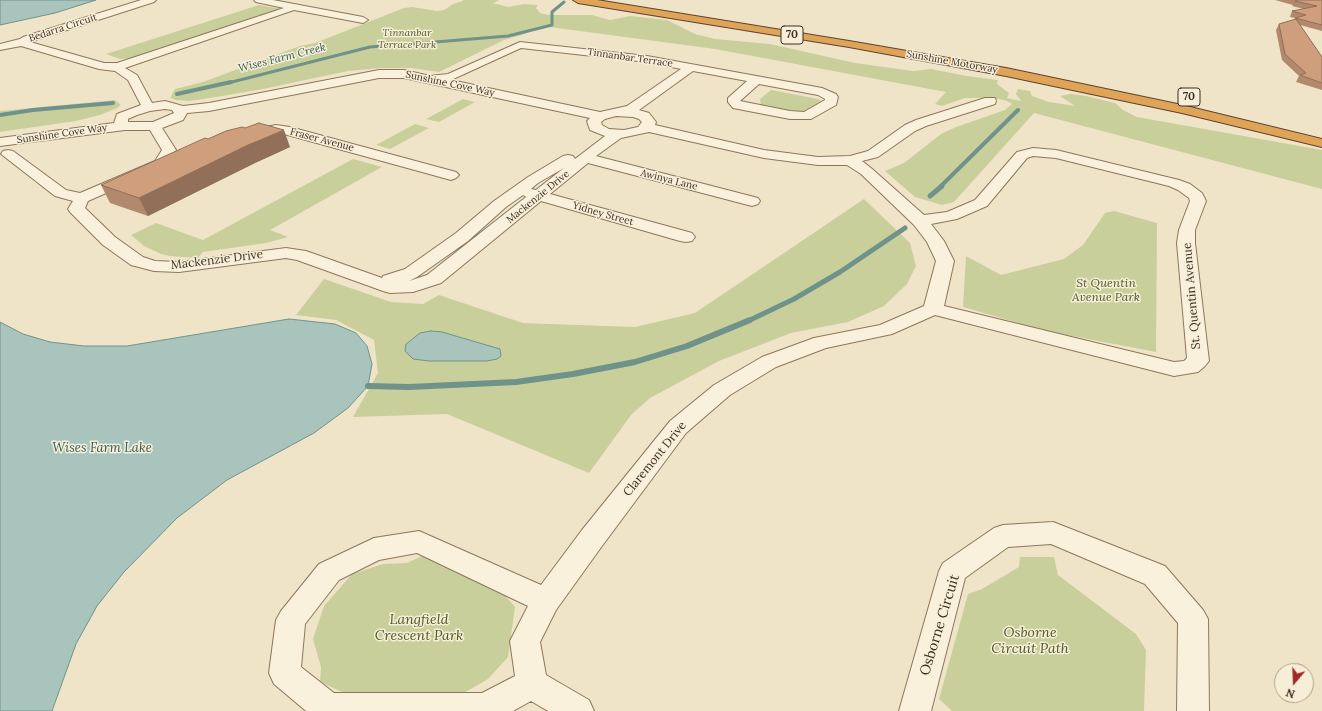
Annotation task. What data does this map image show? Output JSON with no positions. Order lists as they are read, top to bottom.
{
  "streets": {
    "highway": ["70", "Sunshine Motorway"],
    "street": [
      "Bedarra Circuit",
      "Tinnanbar Terrace",
      "Sunshine Cove Way",
      "Fraser Avenue",
      "Awinya Lane",
      "Mackenzie Drive",
      "Yidney Street",
      "St. Quentin Avenue",
      "Claremont Drive",
      "Osborne Circuit"
    ]
  },
  "crossings": [
    ["Tinnanbar Terrace", "Sunshine Cove Way"],
    ["Sunshine Cove Way", "Mackenzie Drive"],
    ["Awinya Lane", "Mackenzie Drive"],
    ["Mackenzie Drive", "Yidney Street"],
    ["St. Quentin Avenue", "Claremont Drive"]
  ],
  "water": ["Wises Farm Creek", "Wises Farm Lake"],
  "parks": [
    "Tinnanbar Terrace Park",
    "St Quentin Avenue Park",
    "Langfield Crescent Park",
    "Osborne Circuit Path"
  ],
  "north": "bottom"
}
